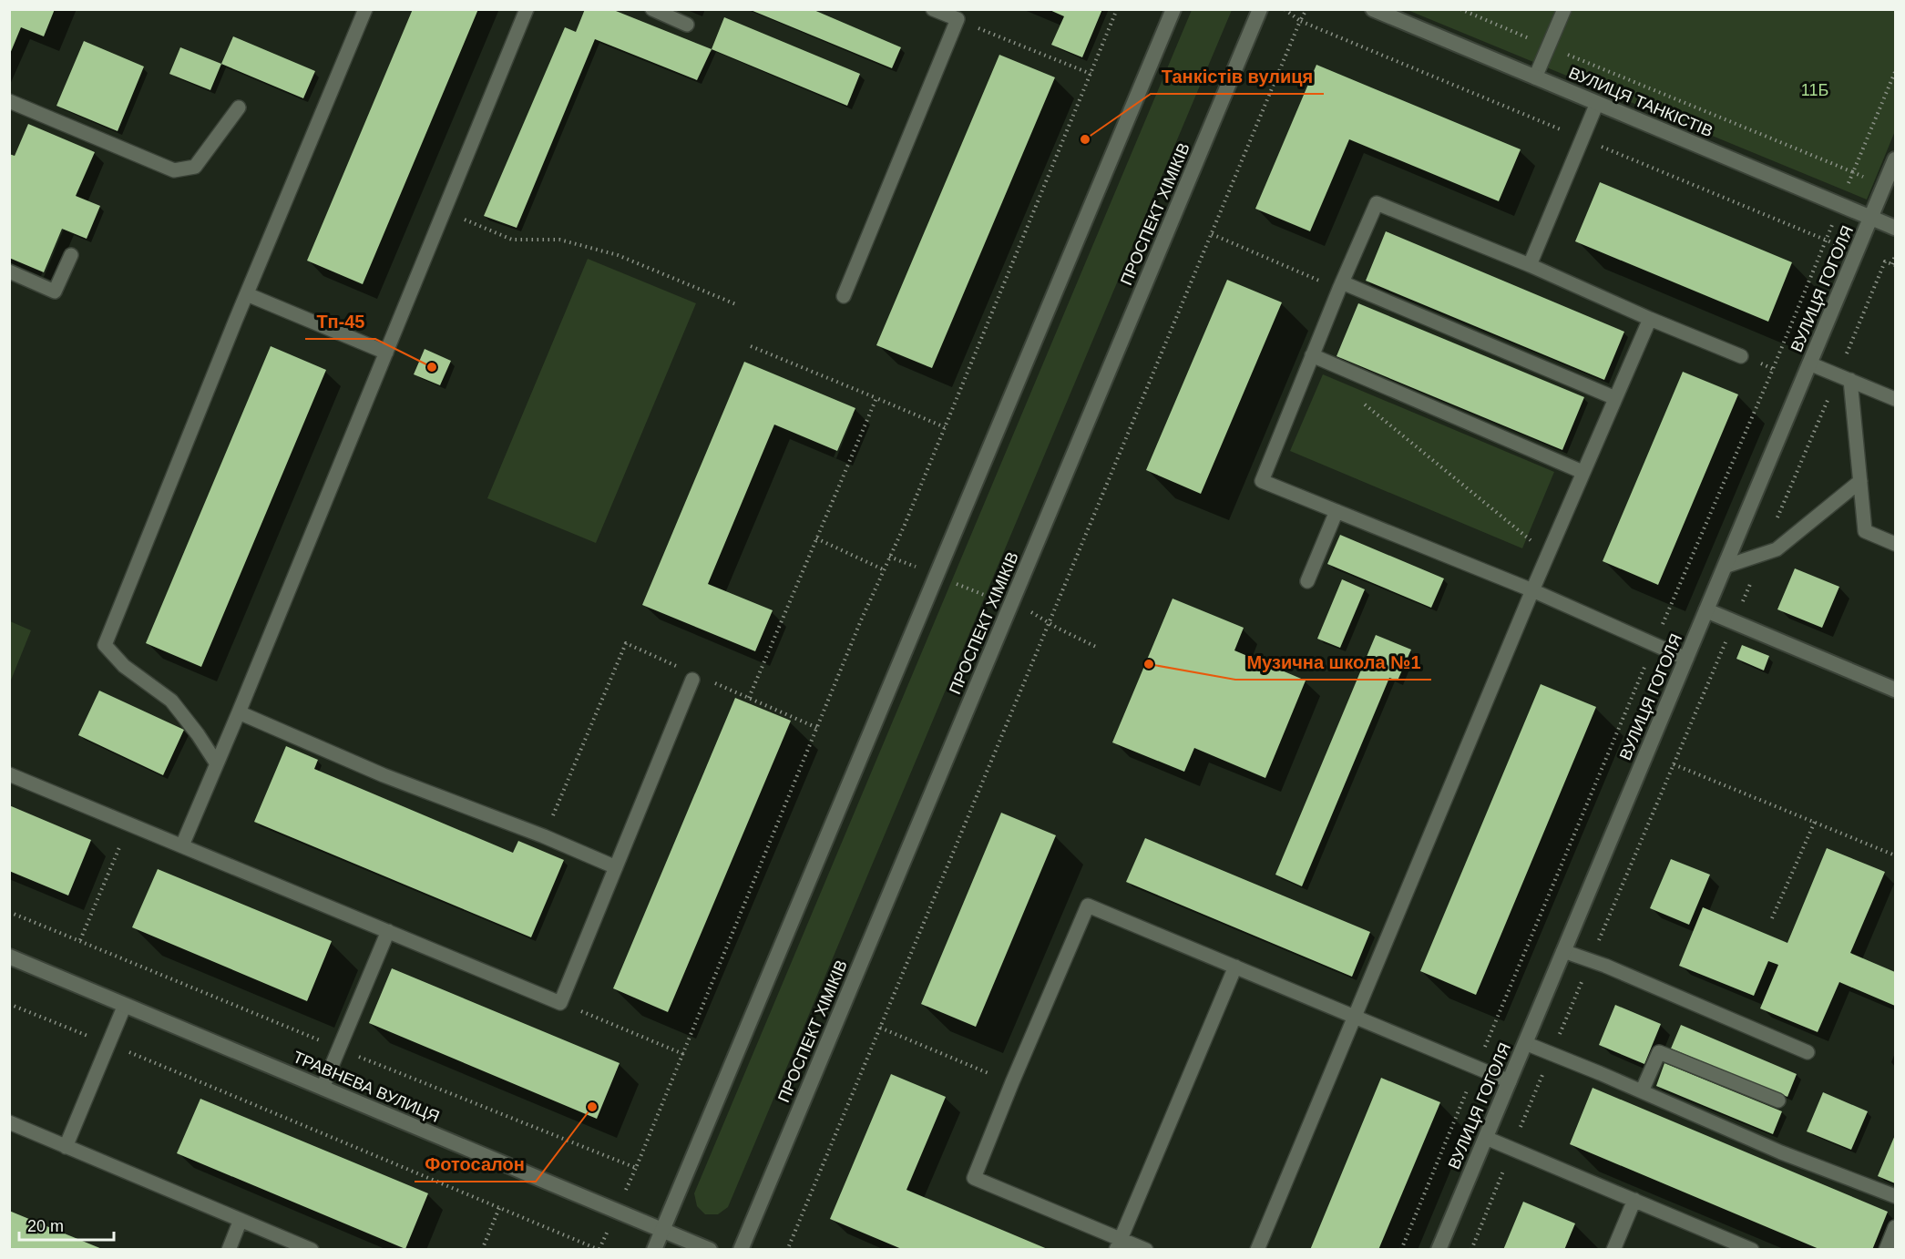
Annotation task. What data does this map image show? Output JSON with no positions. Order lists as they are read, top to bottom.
{
  "streets": {
    "street": [
      "ВУЛИЦЯ ТАНКІСТІВ",
      "ПРОСПЕКТ ХІМІКІВ",
      "ВУЛИЦЯ ГОГОЛЯ",
      "ТРАВНЕВА ВУЛИЦЯ"
    ]
  },
  "crossings": [
    ["ВУЛИЦЯ ТАНКІСТІВ", "ВУЛИЦЯ ГОГОЛЯ"]
  ],
  "parks": ["11Б"],
  "places": [
    "Танкістів вулиця",
    "Тп-45",
    "Музична школа №1",
    "Фотосалон"
  ],
  "scale_bar": "20 m"
}
